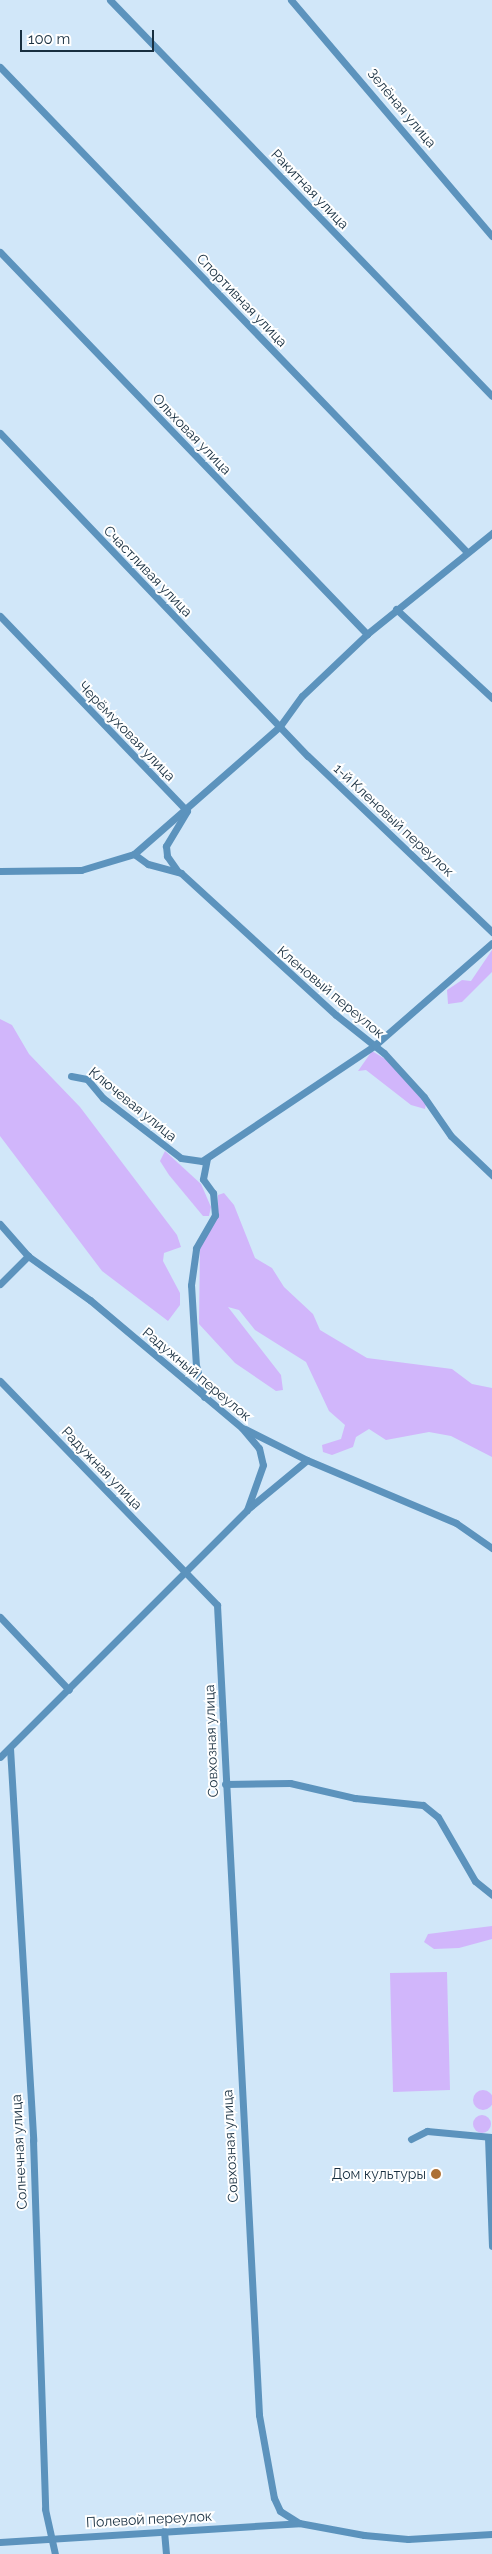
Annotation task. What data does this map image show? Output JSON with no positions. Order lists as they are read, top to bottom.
{
  "streets": {
    "street": [
      "Зелёная улица",
      "Ракитная улица",
      "Спортивная улица",
      "Ольховая улица",
      "Счастливая улица",
      "Черёмуховая улица",
      "1-й Кленовый переулок",
      "Кленовый переулок",
      "Ключевая улица",
      "Радужный переулок",
      "Радужная улица",
      "Совхозная улица",
      "Солнечная улица",
      "Полевой переулок"
    ]
  },
  "crossings": [
    ["Счастливая улица", "1-й Кленовый переулок"],
    ["Радужный переулок", "Радужная улица"],
    ["Радужный переулок", "Совхозная улица"],
    ["Радужный переулок", "Солнечная улица"],
    ["Радужная улица", "Совхозная улица"],
    ["Совхозная улица", "Полевой переулок"],
    ["Солнечная улица", "Полевой переулок"]
  ],
  "places": ["Дом культуры"],
  "scale_bar": "100 m"
}
